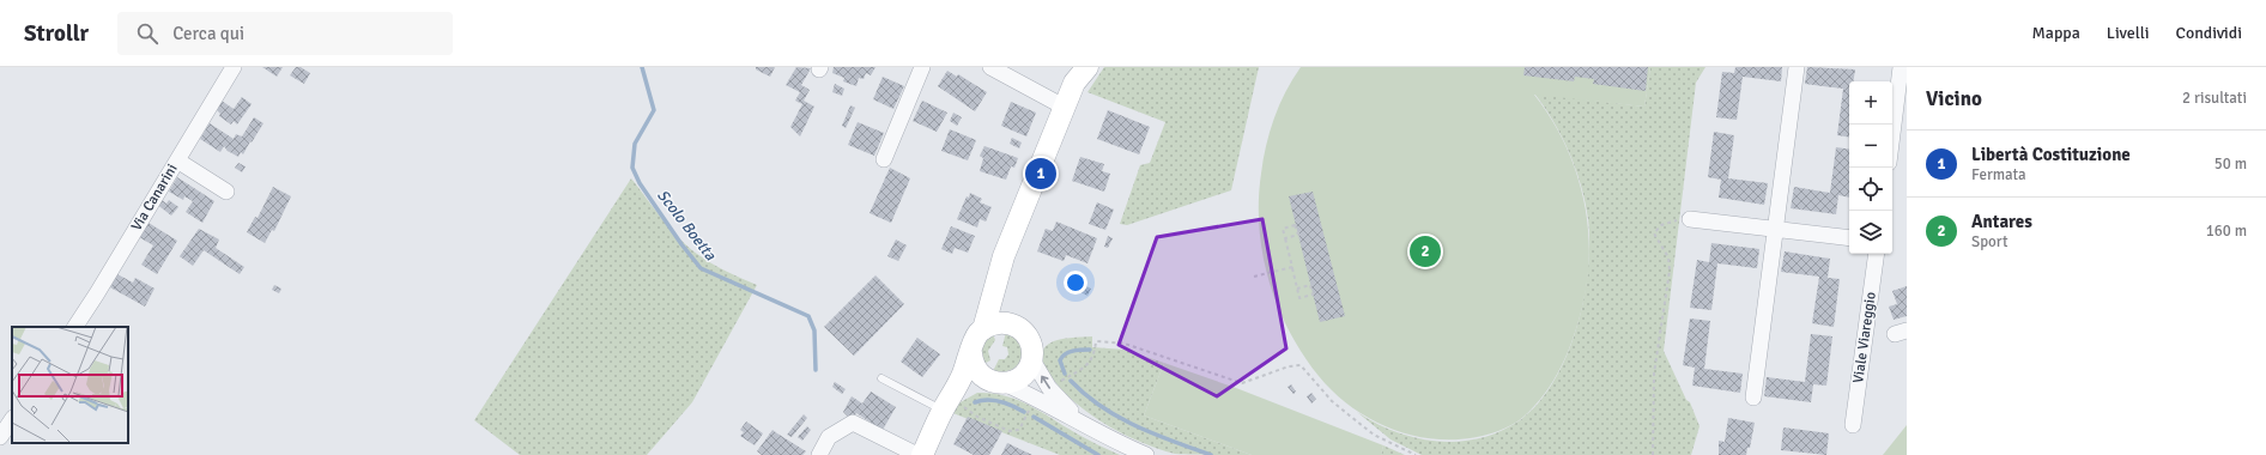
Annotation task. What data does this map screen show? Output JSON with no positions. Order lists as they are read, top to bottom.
{
  "streets": {
    "street": ["Via Canarini", "Viale Viareggio"]
  },
  "water": ["Scolo Boetta"],
  "page": {
    "header": "Strollr",
    "search": "Cerca qui",
    "nav": ["Mappa", "Livelli", "Condividi"],
    "heading": ["Vicino", "2 risultati"],
    "map_buttons": ["+", "−"],
    "list": [
      {
        "mark": "1",
        "name": "Libertà Costituzione",
        "note": "Fermata",
        "value": "50 m"
      },
      {
        "mark": "2",
        "name": "Antares",
        "note": "Sport",
        "value": "160 m"
      }
    ],
    "pins": ["1", "2"]
  }
}
